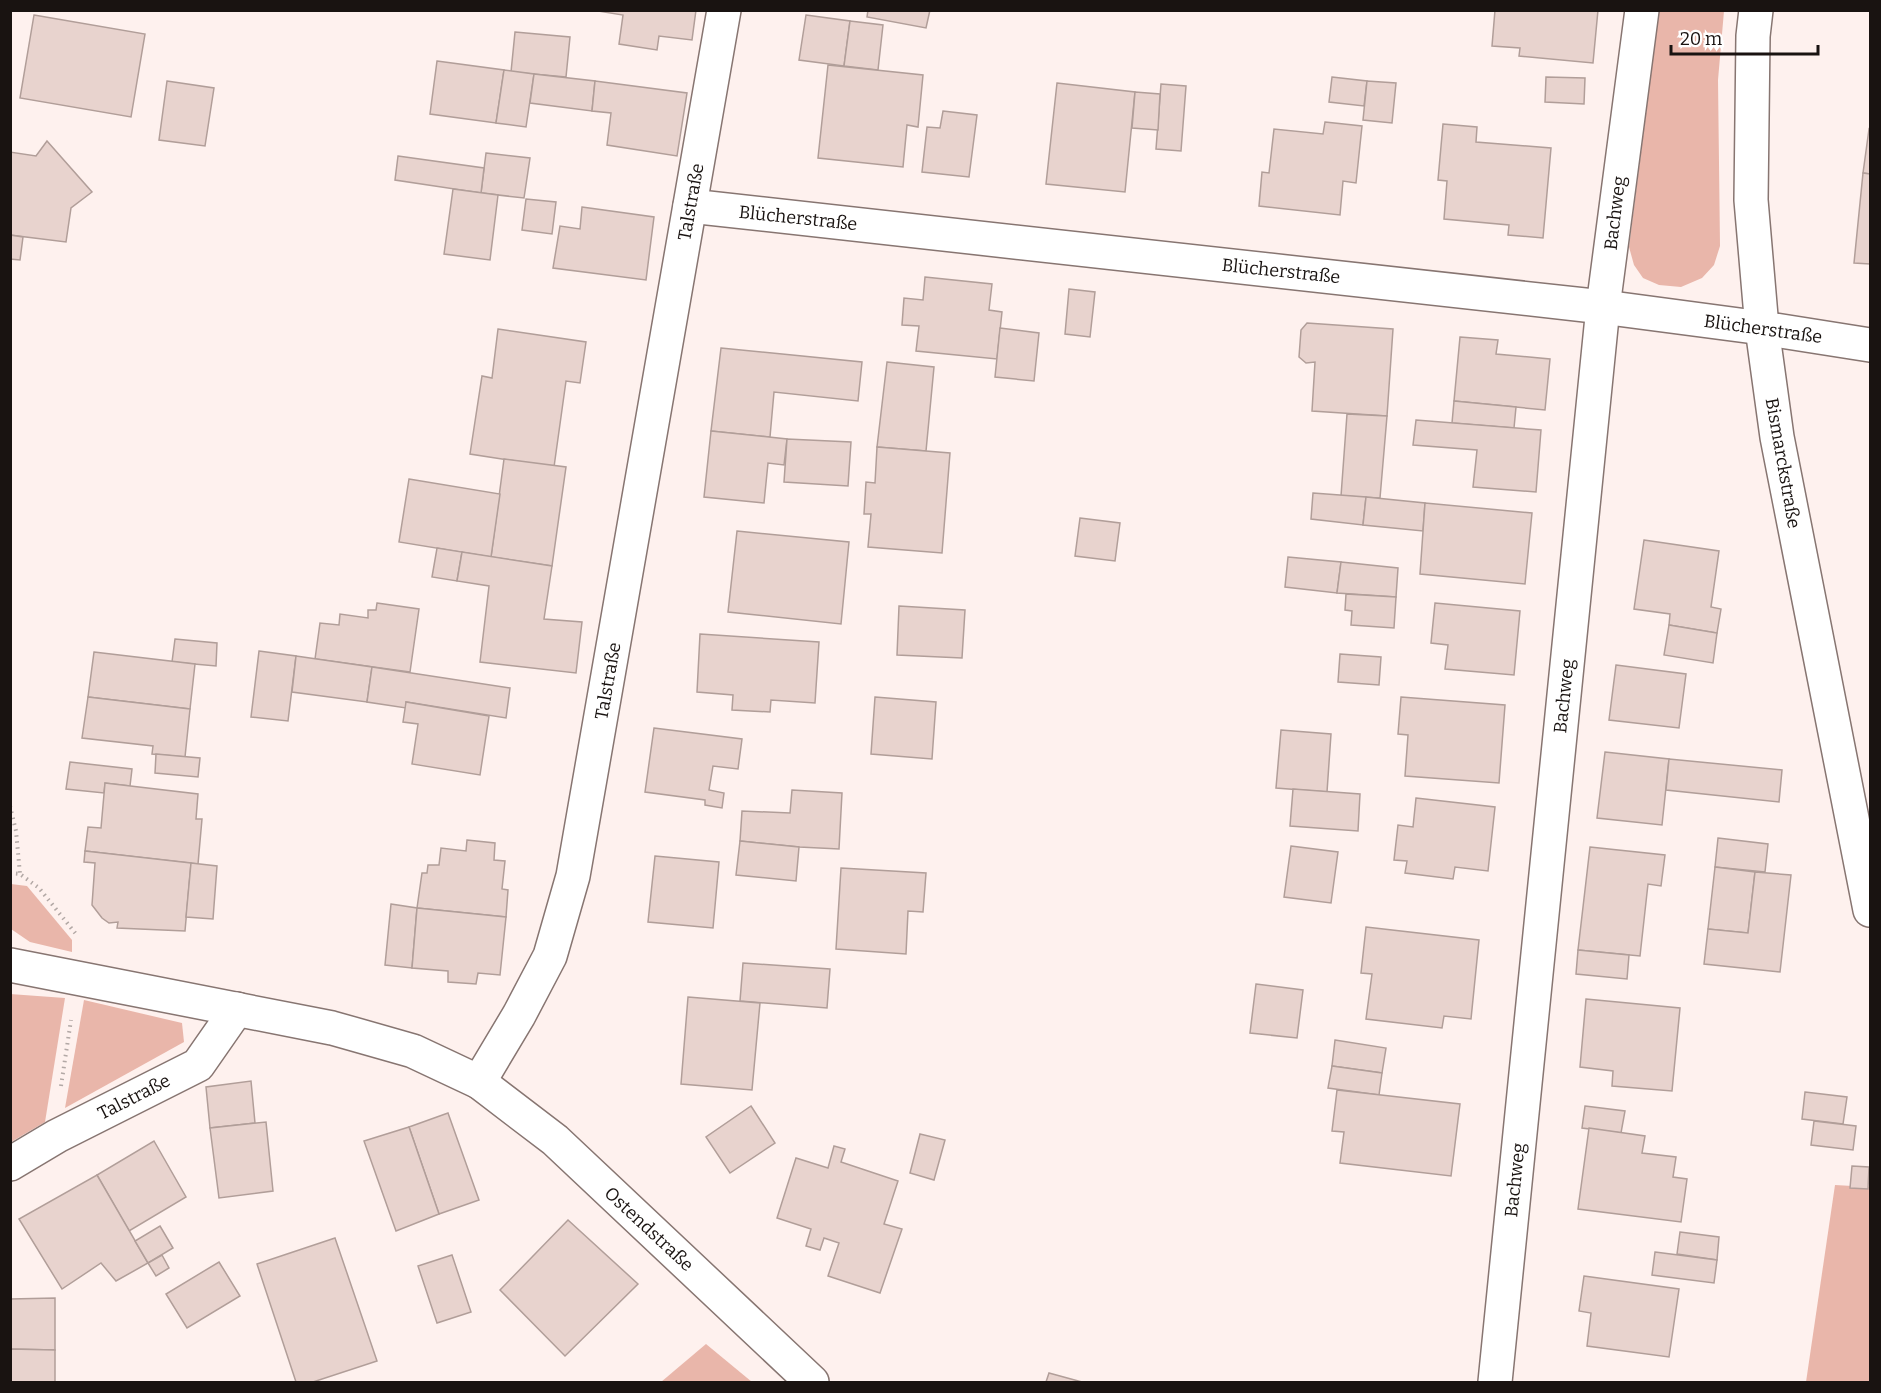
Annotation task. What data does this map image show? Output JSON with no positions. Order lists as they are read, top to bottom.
{
  "streets": {
    "street": [
      "Talstraße",
      "Bachweg",
      "Blücherstraße",
      "Bismarckstraße",
      "Ostendstraße"
    ]
  },
  "crossings": [
    ["Talstraße", "Blücherstraße"],
    ["Talstraße", "Ostendstraße"],
    ["Bachweg", "Blücherstraße"],
    ["Blücherstraße", "Bismarckstraße"]
  ],
  "scale_bar": "20 m"
}
